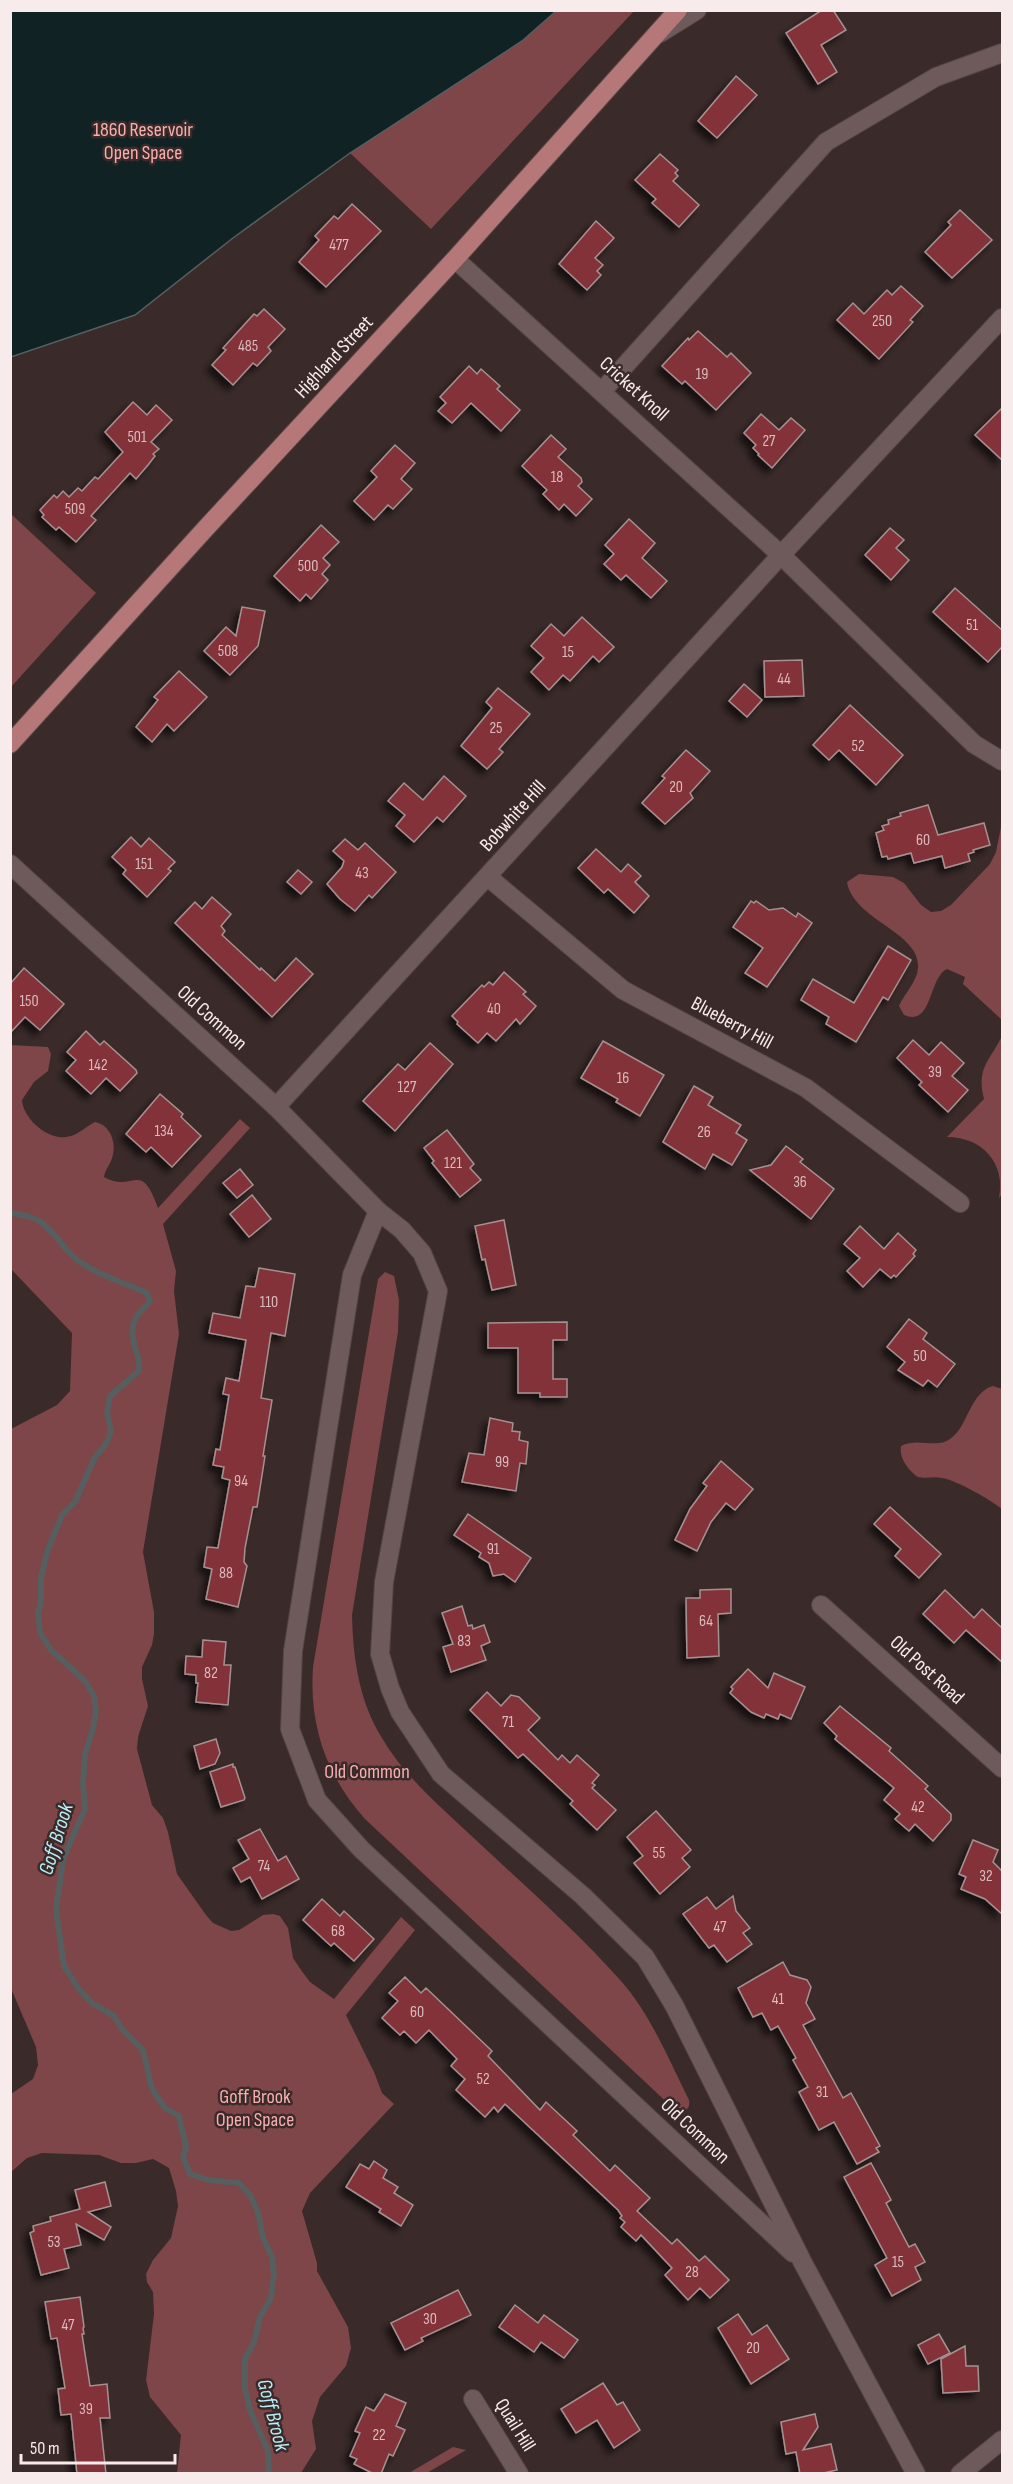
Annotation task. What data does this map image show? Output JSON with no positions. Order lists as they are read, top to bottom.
{
  "streets": {
    "main road": ["Highland Street"],
    "street": [
      "Cricket Knoll",
      "Bobwhite Hill",
      "Old Common",
      "Blueberry Hill",
      "Old Post Road",
      "Quail Hill"
    ]
  },
  "crossings": [
    ["Highland Street", "Cricket Knoll"],
    ["Cricket Knoll", "Bobwhite Hill"],
    ["Bobwhite Hill", "Old Common"],
    ["Bobwhite Hill", "Blueberry Hill"]
  ],
  "water": ["Goff Brook"],
  "parks": ["1860 Reservoir Open Space", "Old Common", "Goff Brook Open Space"],
  "house_numbers": [
    "477",
    "250",
    "485",
    "19",
    "501",
    "27",
    "18",
    "509",
    "500",
    "51",
    "508",
    "15",
    "44",
    "25",
    "52",
    "20",
    "60",
    "151",
    "43",
    "150",
    "40",
    "142",
    "39",
    "16",
    "127",
    "134",
    "26",
    "121",
    "36",
    "110",
    "50",
    "99",
    "94",
    "91",
    "88",
    "64",
    "83",
    "82",
    "71",
    "42",
    "55",
    "74",
    "32",
    "47",
    "68",
    "41",
    "60",
    "52",
    "31",
    "53",
    "15",
    "28",
    "30",
    "47",
    "20",
    "39",
    "22"
  ],
  "scale_bar": "50 m"
}
